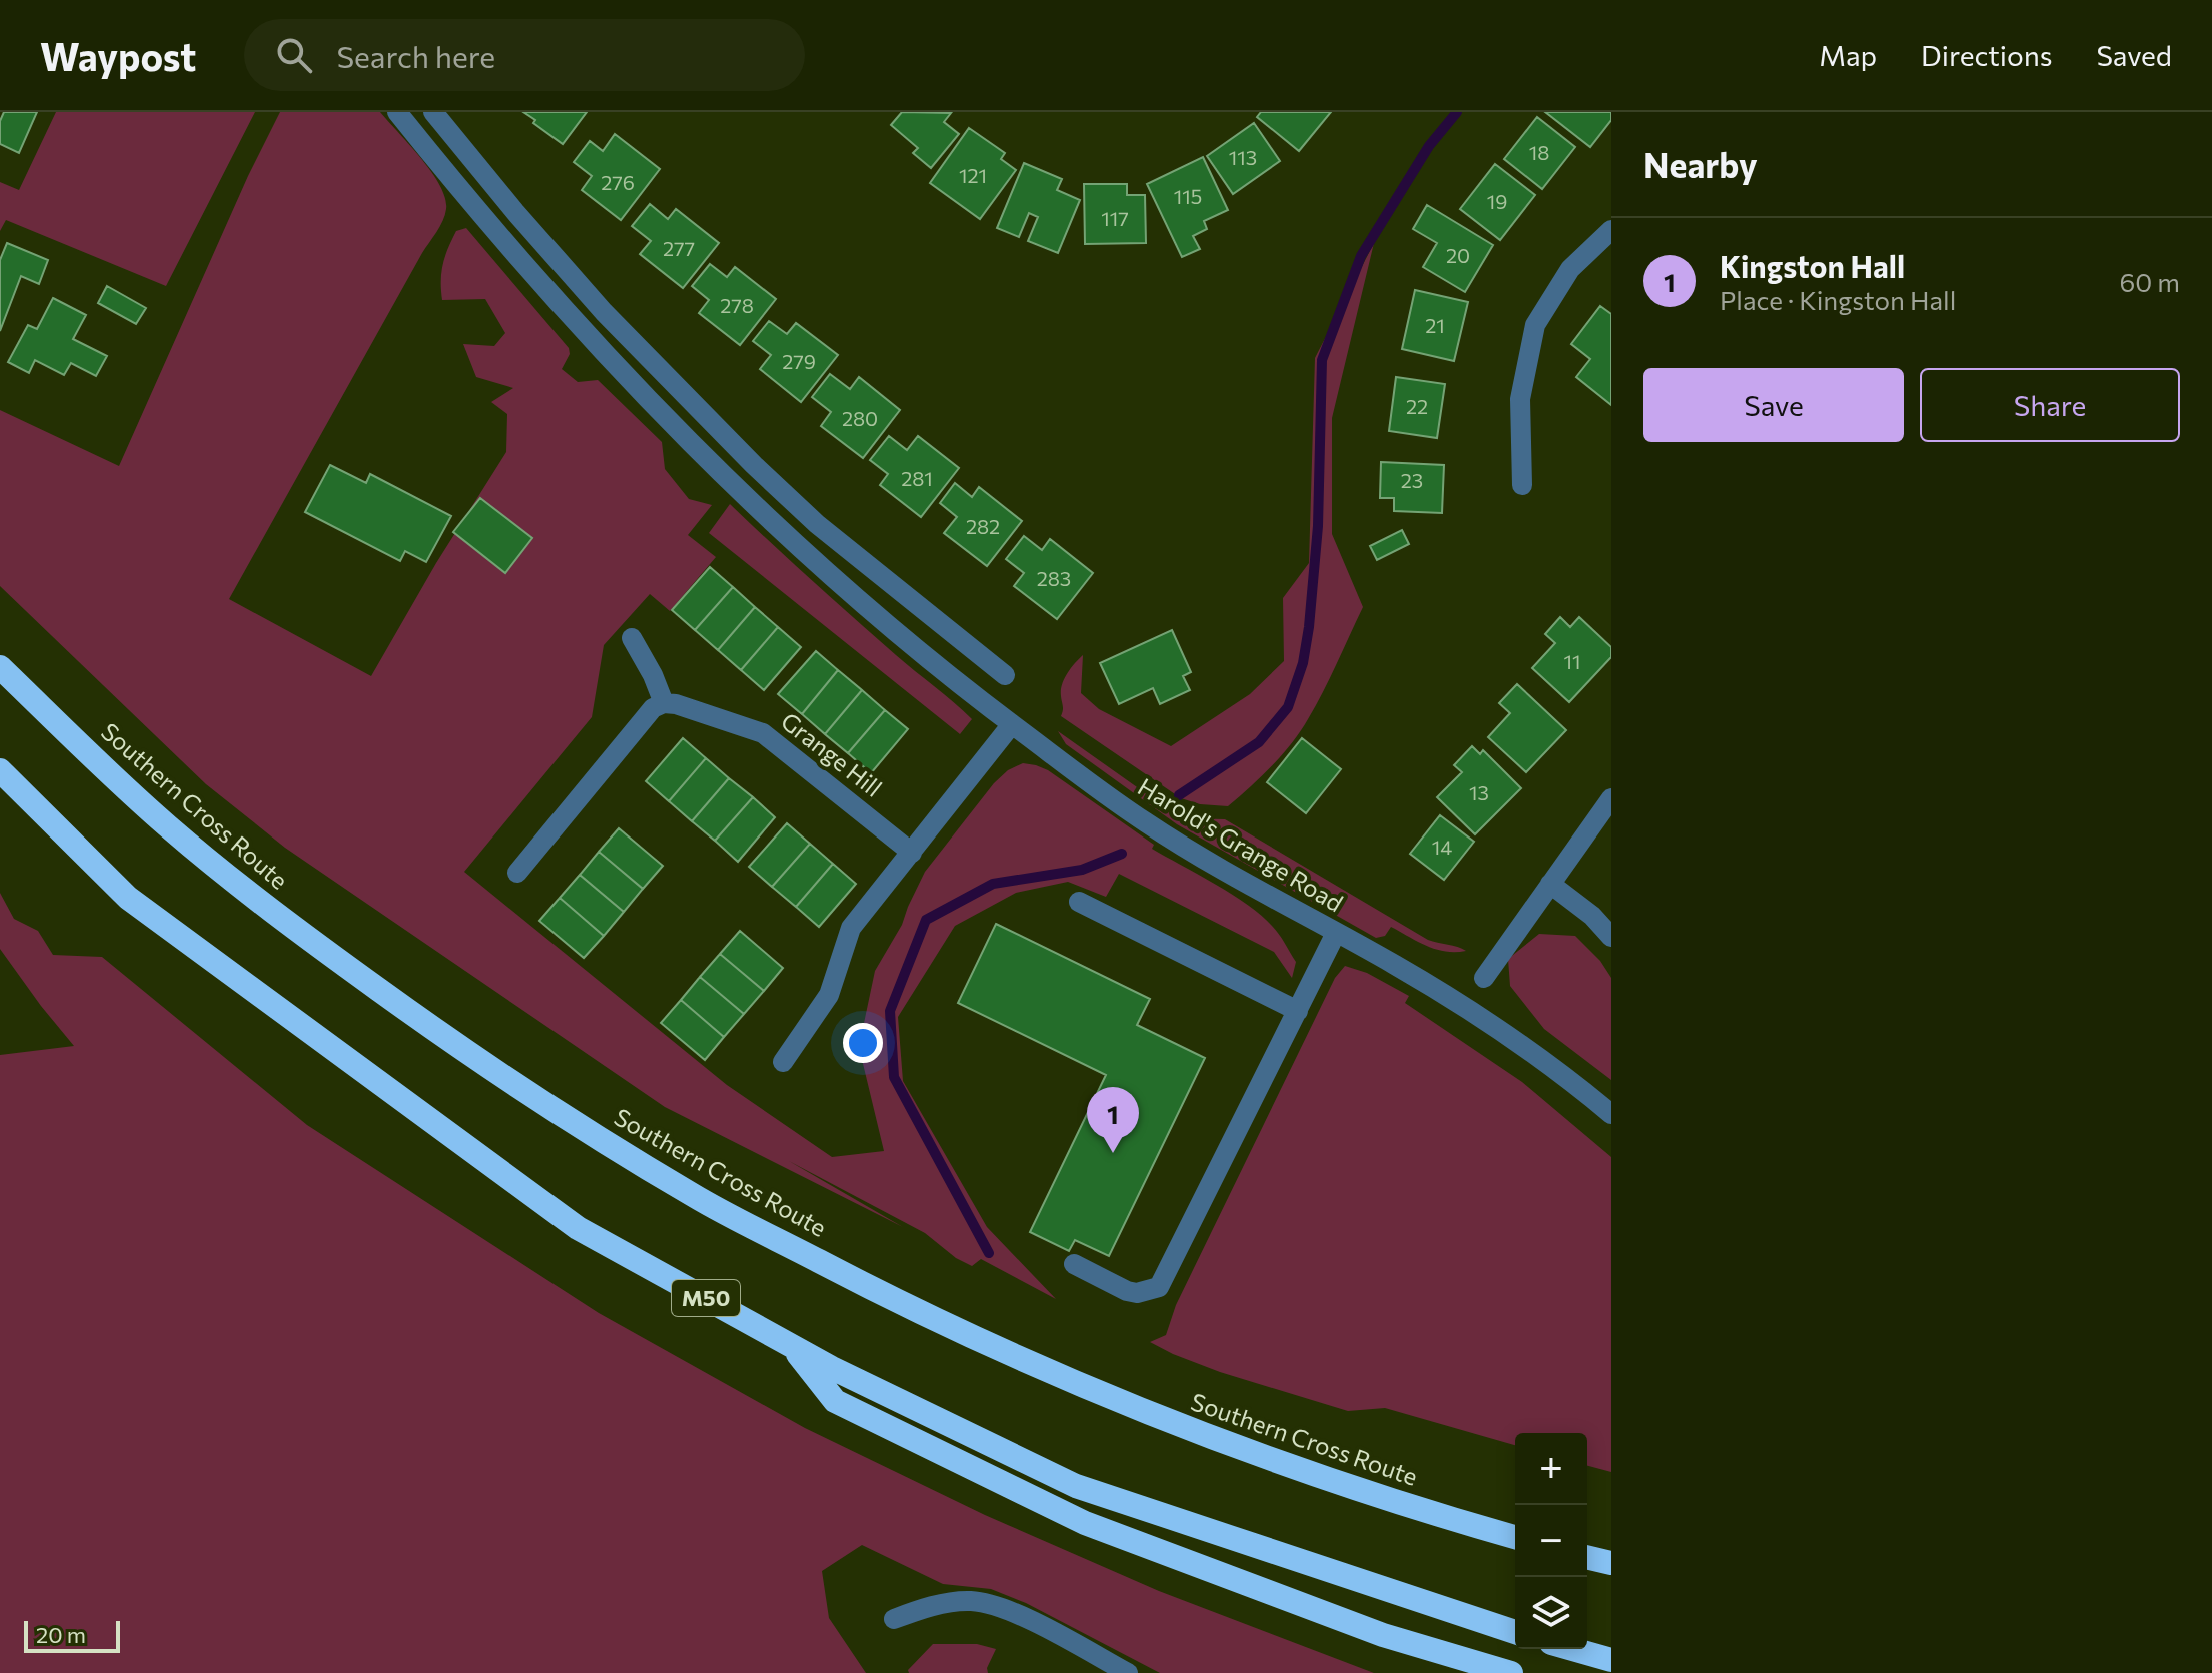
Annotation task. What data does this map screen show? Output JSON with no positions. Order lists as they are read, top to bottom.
{
  "streets": {
    "highway": ["Southern Cross Route", "M50"],
    "street": ["Grange Hill", "Harold's Grange Road"]
  },
  "house_numbers": [
    "18",
    "113",
    "121",
    "276",
    "115",
    "19",
    "117",
    "277",
    "20",
    "278",
    "21",
    "279",
    "22",
    "280",
    "281",
    "23",
    "282",
    "283",
    "11",
    "13",
    "14"
  ],
  "scale_bar": "20 m",
  "page": {
    "header": "Waypost",
    "search": "Search here",
    "nav": ["Map", "Directions", "Saved"],
    "heading": "Nearby",
    "list": [
      {
        "mark": "1",
        "name": "Kingston Hall",
        "note": "Place · Kingston Hall",
        "value": "60 m"
      }
    ],
    "buttons": ["Save", "Share"],
    "pins": "1",
    "map_buttons": ["+", "−"],
    "scale": "20 m"
  }
}
